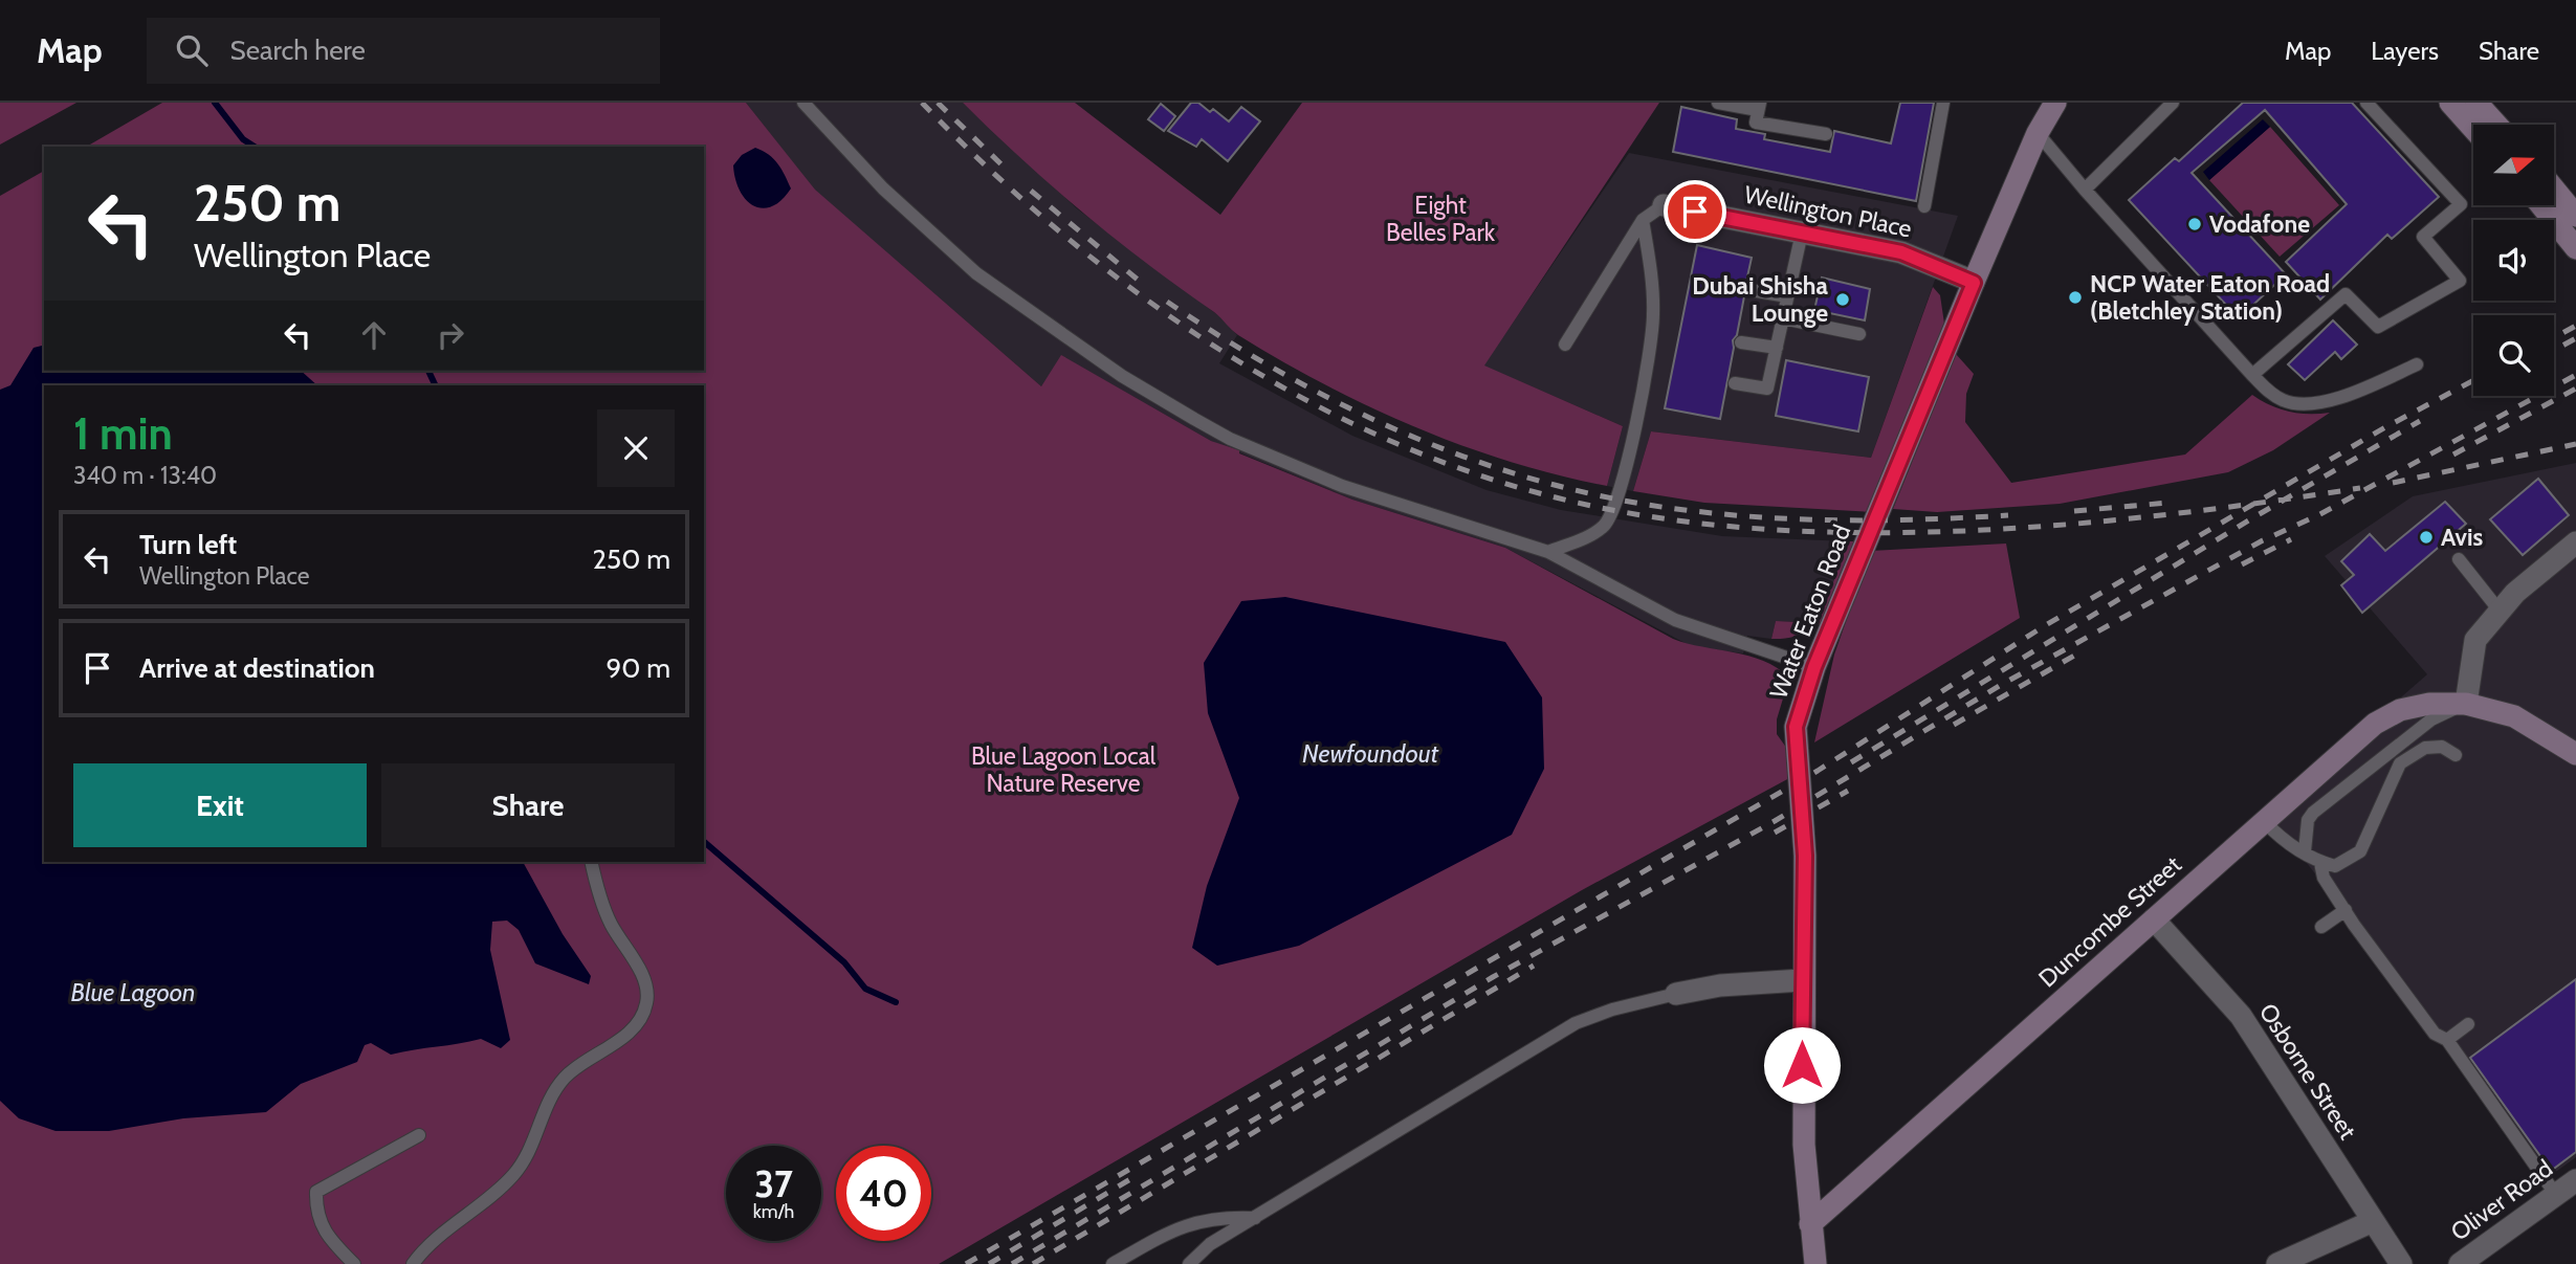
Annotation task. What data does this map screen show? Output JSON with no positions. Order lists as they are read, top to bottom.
{
  "streets": {
    "street": [
      "Wellington Place",
      "Water Eaton Road",
      "Duncombe Street",
      "Osborne Street",
      "Oliver Road"
    ]
  },
  "crossings": [
    ["Wellington Place", "Water Eaton Road"],
    ["Water Eaton Road", "Duncombe Street"],
    ["Duncombe Street", "Osborne Street"]
  ],
  "water": ["Newfoundout", "Blue Lagoon"],
  "parks": ["Eight Belles Park", "Blue Lagoon Local Nature Reserve"],
  "places": [
    "Vodafone",
    "NCP Water Eaton Road (Bletchley Station)",
    "Dubai Shisha Lounge",
    "Avis"
  ],
  "north": "right",
  "page": {
    "header": "Map",
    "search": "Search here",
    "nav": ["Map", "Layers", "Share"],
    "turn": ["250 m", "Wellington Place"],
    "heading": ["1 min", "340 m · 13:40"],
    "list": [
      {
        "name": "Turn left",
        "note": "Wellington Place",
        "value": "250 m"
      },
      {
        "name": "Arrive at destination",
        "value": "90 m"
      }
    ],
    "buttons": ["Exit", "Share"],
    "speed": "37 km/h",
    "limit": "40"
  }
}
